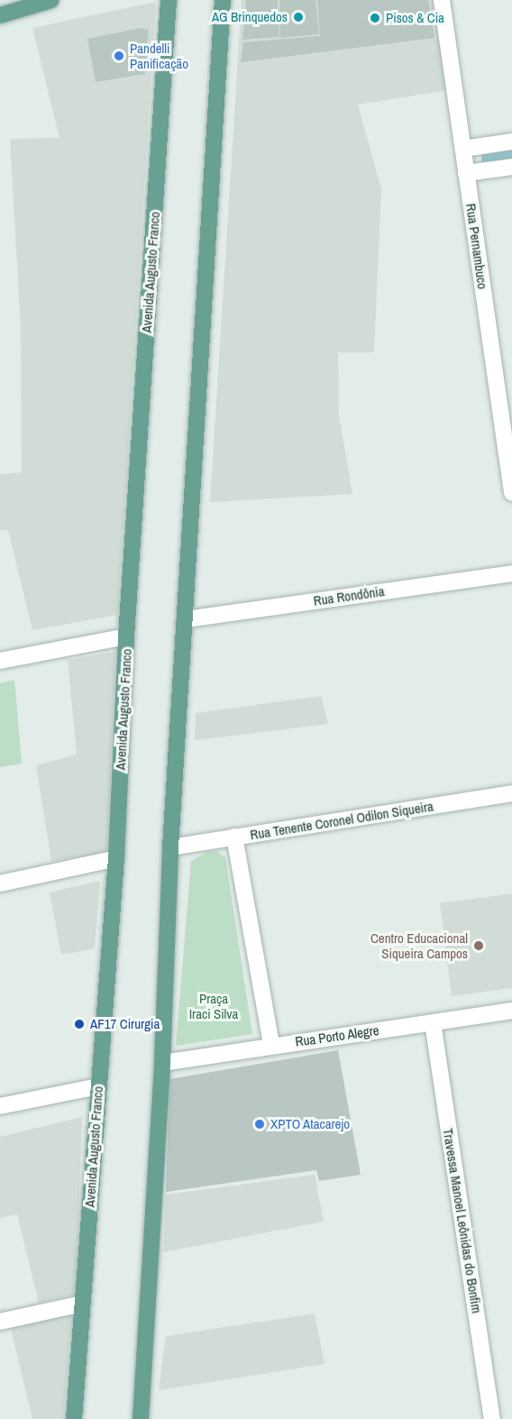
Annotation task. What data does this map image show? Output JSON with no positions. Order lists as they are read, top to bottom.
{
  "streets": {
    "main road": ["Avenida Augusto Franco"],
    "street": [
      "Rua Pernambuco",
      "Rua Rondônia",
      "Rua Tenente Coronel Odilon Siqueira",
      "Rua Porto Alegre",
      "Travessa Manoel Leônidas do Bonfim"
    ]
  },
  "crossings": [
    ["Rua Porto Alegre", "Travessa Manoel Leônidas do Bonfim"]
  ],
  "parks": ["Praça Iraci Silva"],
  "places": [
    "AG Brinquedos",
    "Pisos & Cia",
    "Pandelli Panificação",
    "Centro Educacional Siqueira Campos",
    "AF17 Cirurgia",
    "XPTO Atacarejo"
  ]
}
